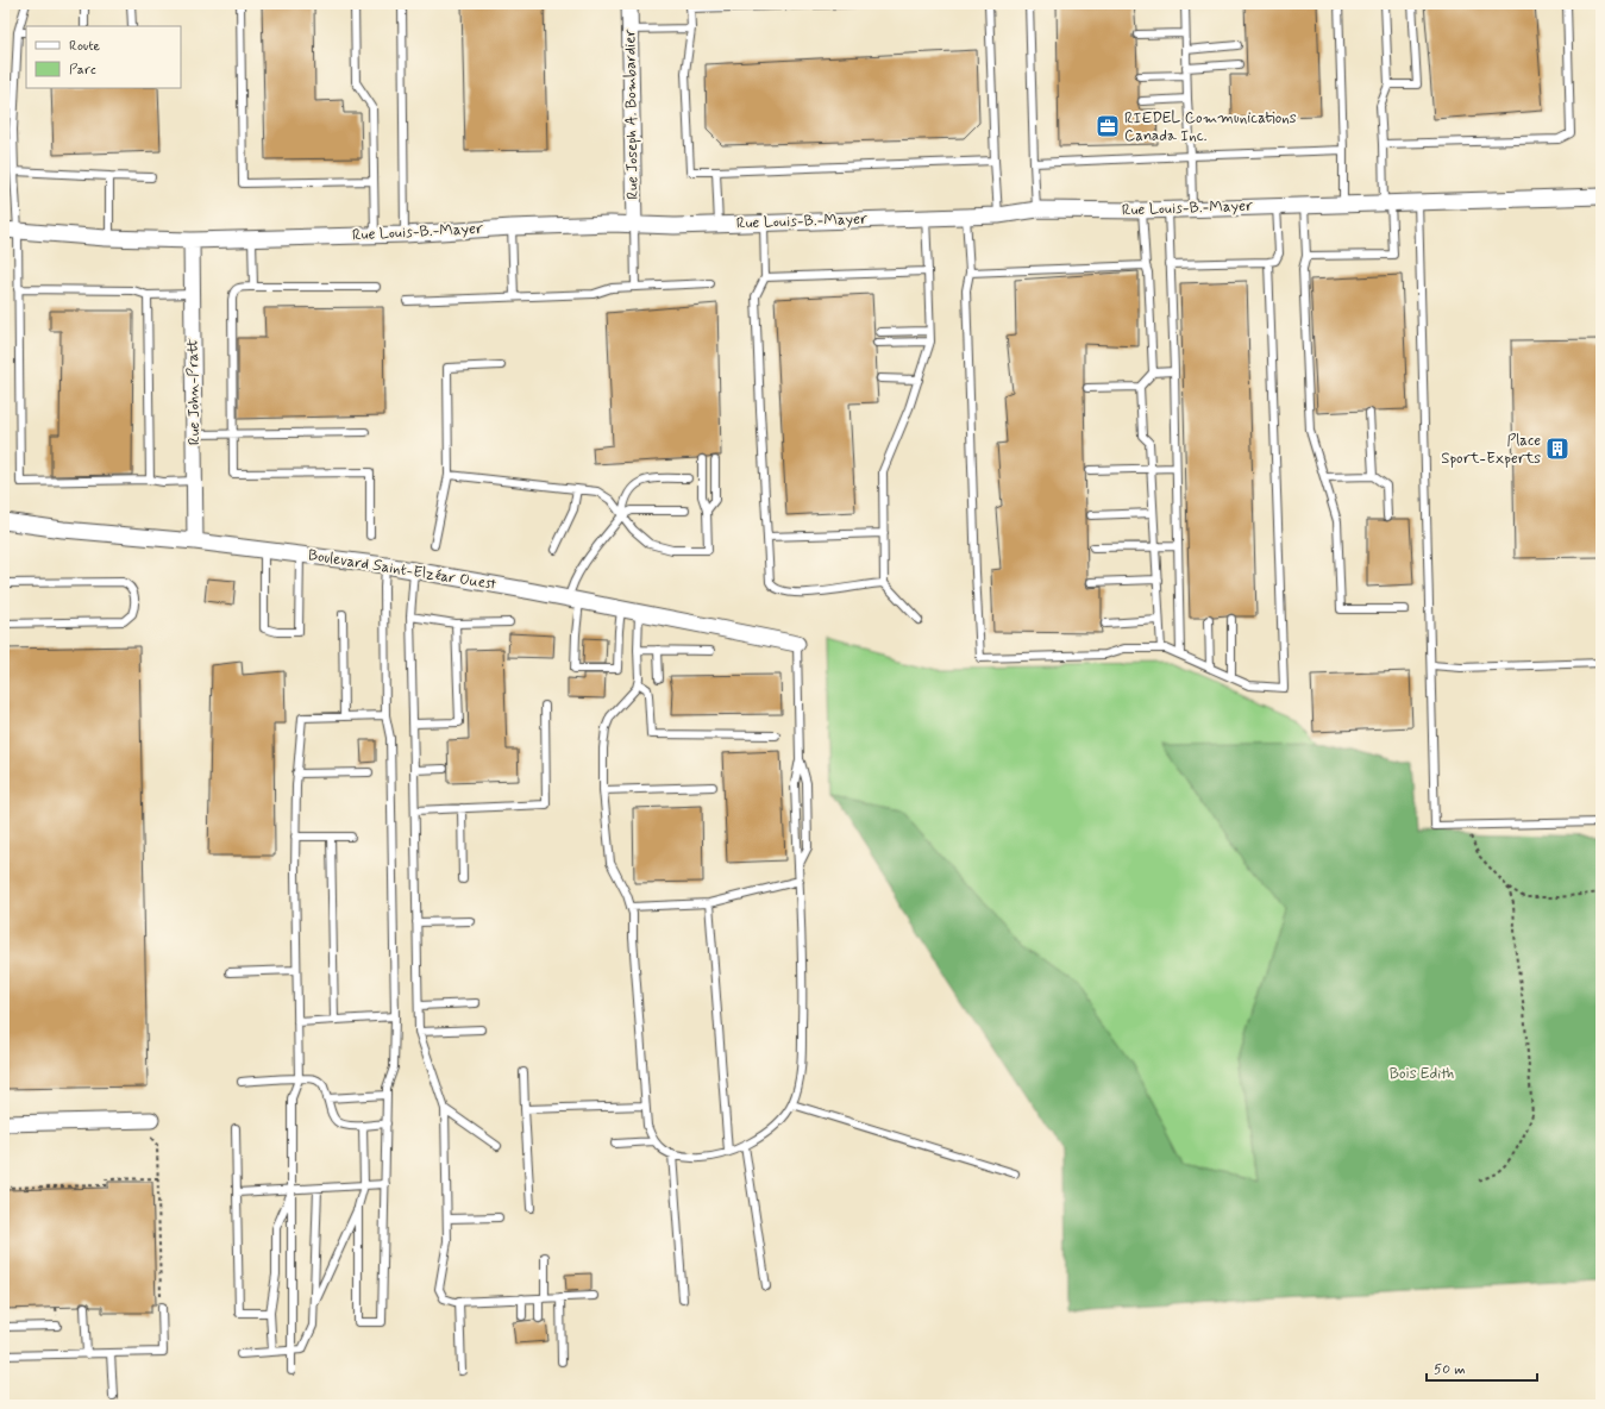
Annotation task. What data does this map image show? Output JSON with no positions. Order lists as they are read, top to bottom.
{
  "streets": {
    "street": [
      "Rue Joseph A. Bombardier",
      "Rue Louis-B.-Mayer",
      "Rue John-Pratt",
      "Boulevard Saint-Elzéar Ouest"
    ]
  },
  "crossings": [
    ["Rue Joseph A. Bombardier", "Rue Louis-B.-Mayer"],
    ["Rue Louis-B.-Mayer", "Rue John-Pratt"],
    ["Rue John-Pratt", "Boulevard Saint-Elzéar Ouest"]
  ],
  "parks": ["Bois Edith"],
  "places": {
    "office": ["RIEDEL Communications Canada Inc."],
    "building": ["Place Sport-Experts"]
  },
  "legend": ["Route", "Parc"],
  "scale_bar": "50 m"
}
